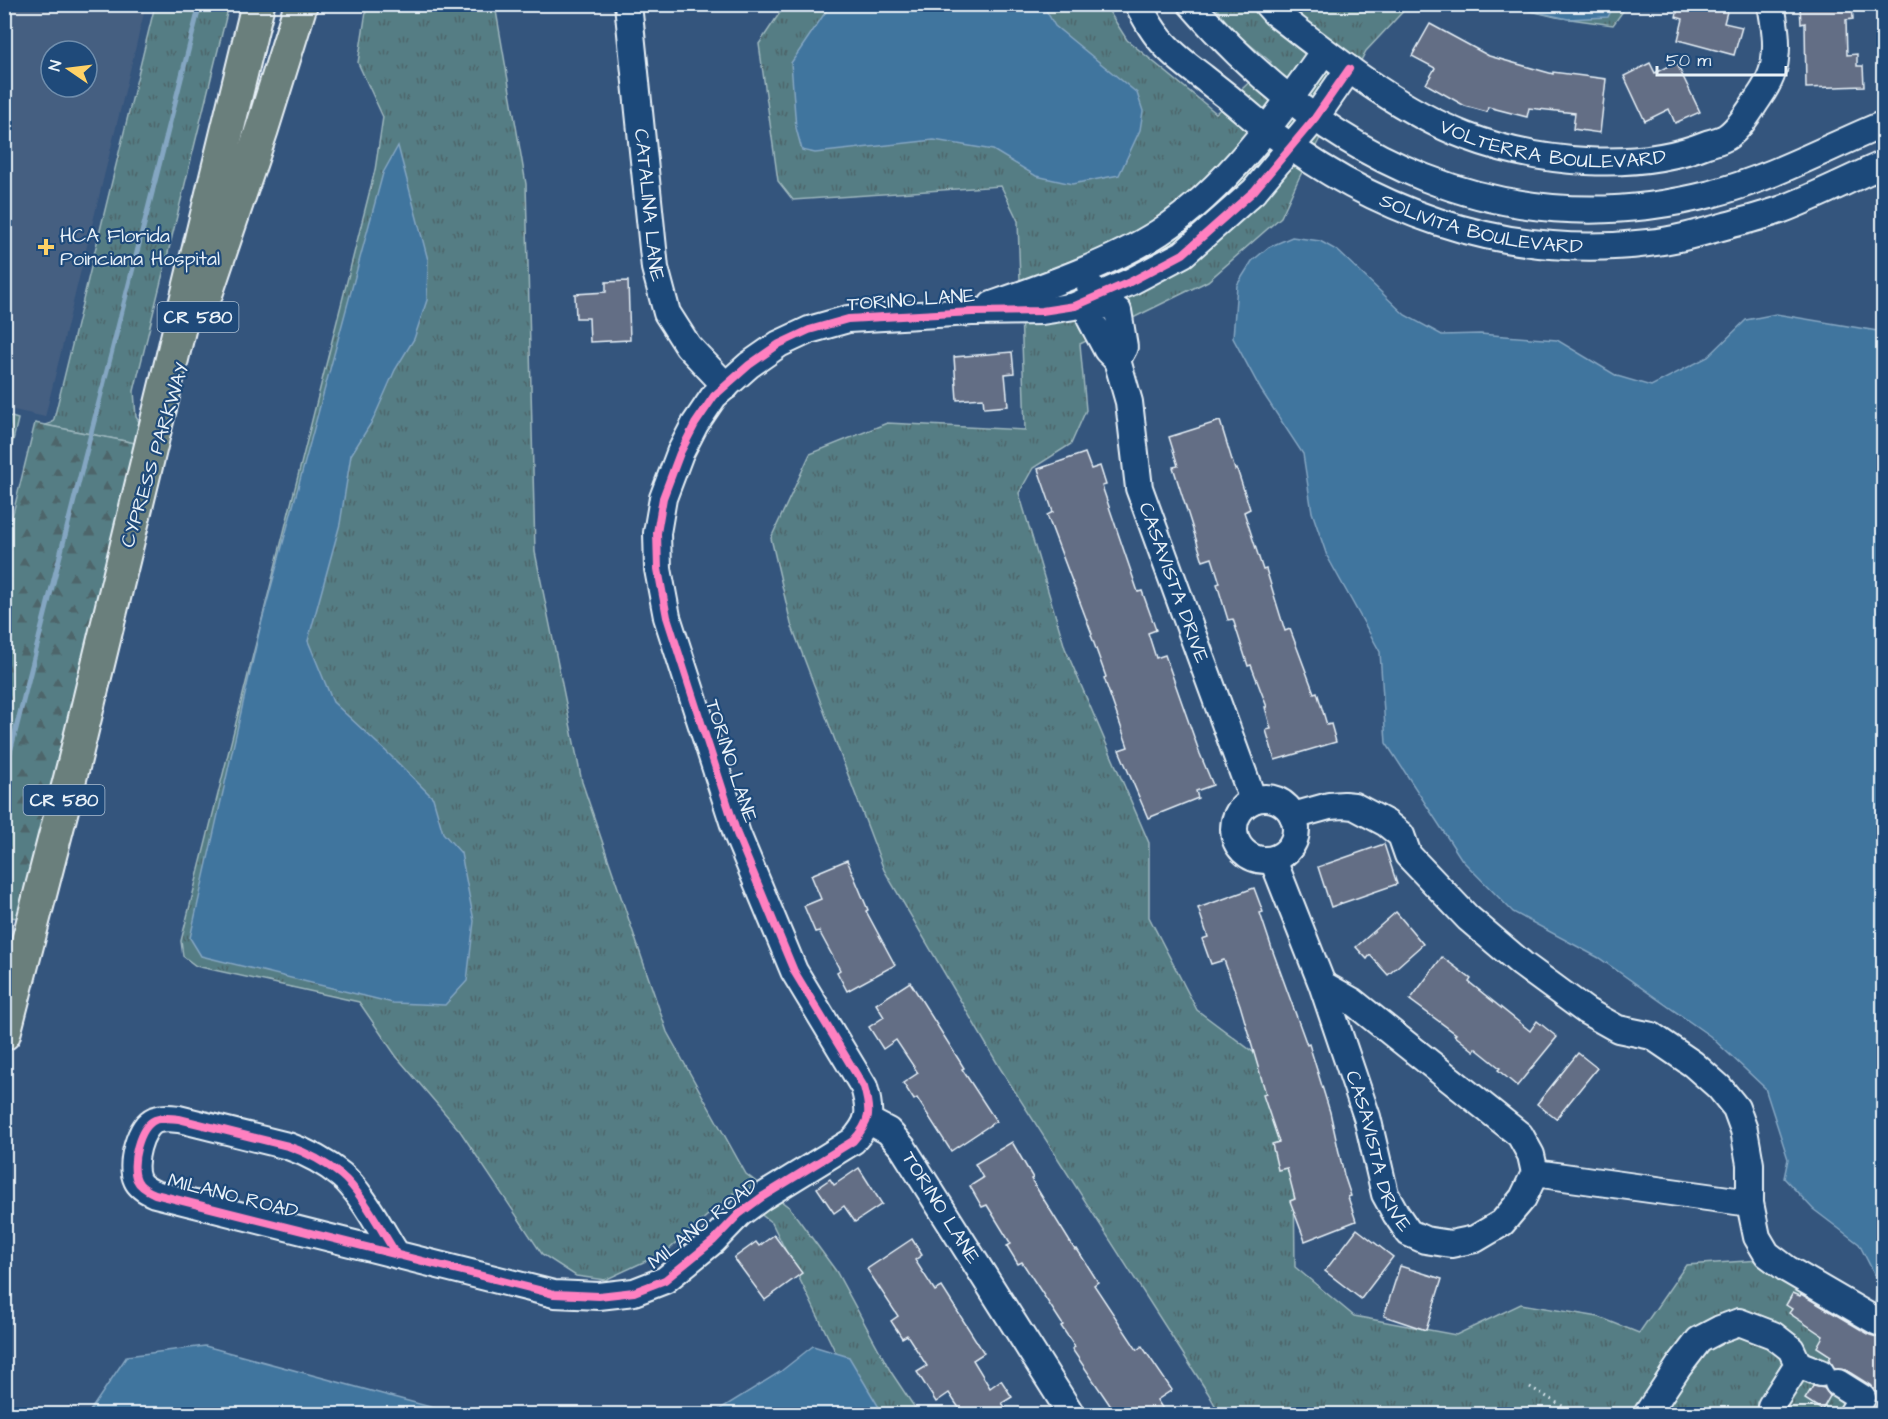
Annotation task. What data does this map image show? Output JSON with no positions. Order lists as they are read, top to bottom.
{
  "streets": {
    "main road": ["CR 580", "CYPRESS PARKWAY"],
    "street": [
      "VOLTERRA BOULEVARD",
      "CATALINA LANE",
      "SOLIVITA BOULEVARD",
      "TORINO LANE",
      "CASAVISTA DRIVE",
      "MILANO ROAD"
    ]
  },
  "crossings": [
    ["VOLTERRA BOULEVARD", "TORINO LANE"],
    ["CATALINA LANE", "TORINO LANE"],
    ["SOLIVITA BOULEVARD", "TORINO LANE"],
    ["TORINO LANE", "CASAVISTA DRIVE"],
    ["TORINO LANE", "MILANO ROAD"]
  ],
  "places": {
    "health": ["HCA Florida Poinciana Hospital"]
  },
  "scale_bar": "50 m",
  "north": "left"
}
